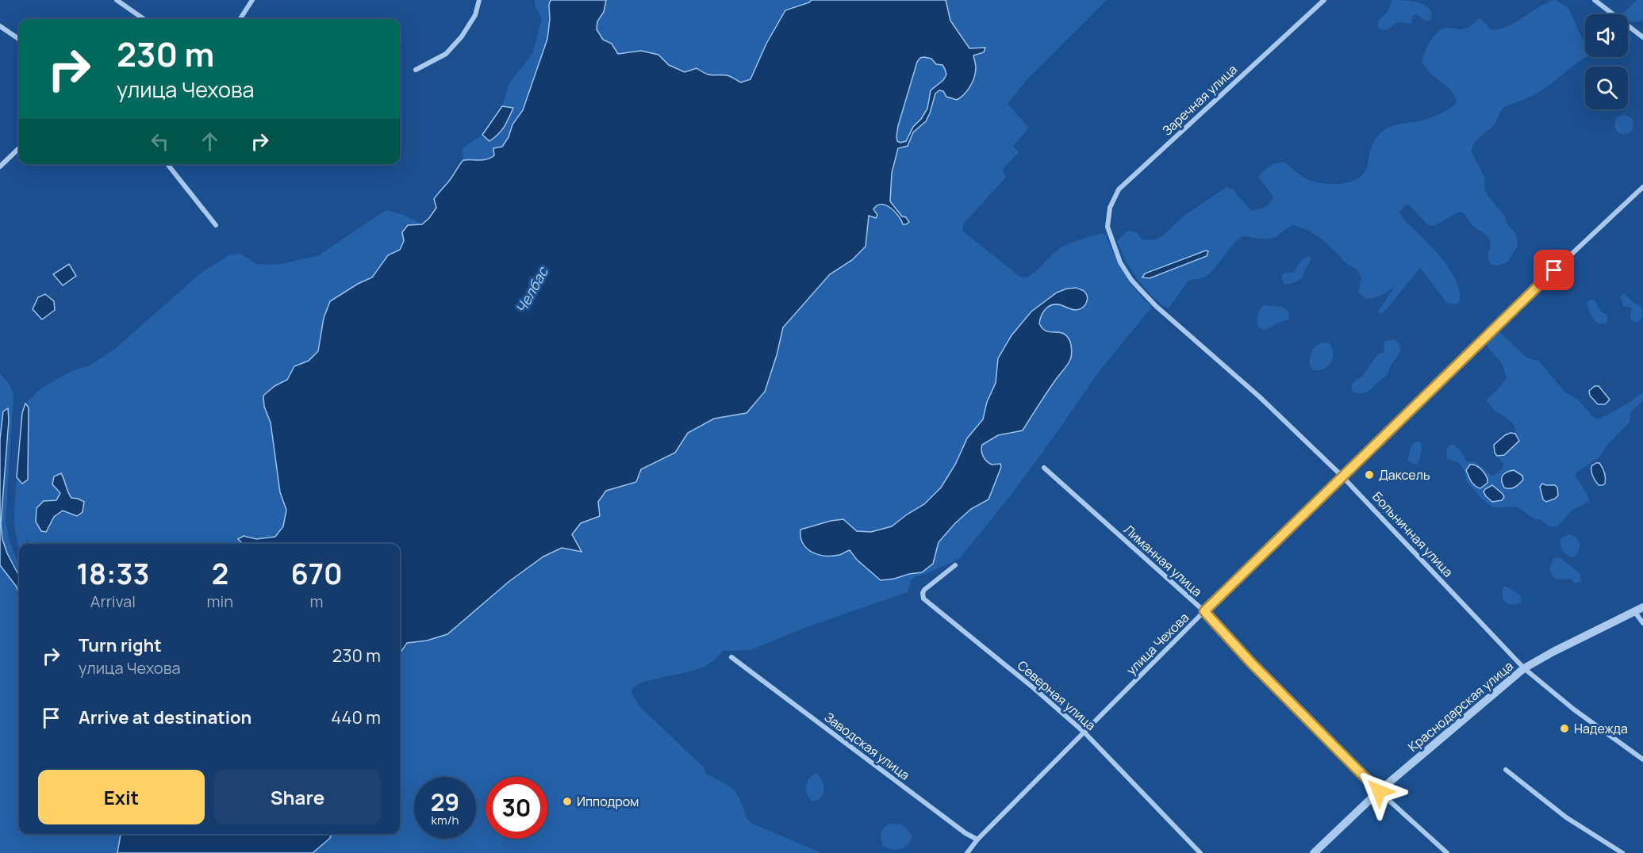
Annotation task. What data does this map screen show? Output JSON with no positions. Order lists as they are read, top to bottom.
{
  "streets": {
    "street": [
      "Заречная улица",
      "Больничная улица",
      "Лиманная улица",
      "улица Чехова",
      "Северная улица",
      "Краснодарская улица",
      "Заводская улица"
    ]
  },
  "crossings": [
    ["Заречная улица", "Больничная улица"],
    ["Больничная улица", "улица Чехова"],
    ["Больничная улица", "Краснодарская улица"],
    ["Лиманная улица", "улица Чехова"],
    ["Лиманная улица", "Краснодарская улица"],
    ["улица Чехова", "Северная улица"],
    ["улица Чехова", "Заводская улица"]
  ],
  "water": ["Челбас"],
  "places": ["Даксель", "Надежда", "Ипподром"],
  "page": {
    "turn": ["230 m", "улица Чехова"],
    "eta": [
      "18:33",
      "Arrival",
      "2",
      "min",
      "670",
      "m"
    ],
    "list": [
      {
        "name": "Turn right",
        "note": "улица Чехова",
        "value": "230 m"
      },
      {
        "name": "Arrive at destination",
        "value": "440 m"
      }
    ],
    "buttons": ["Exit", "Share"],
    "speed": "29 km/h",
    "limit": "30"
  }
}
